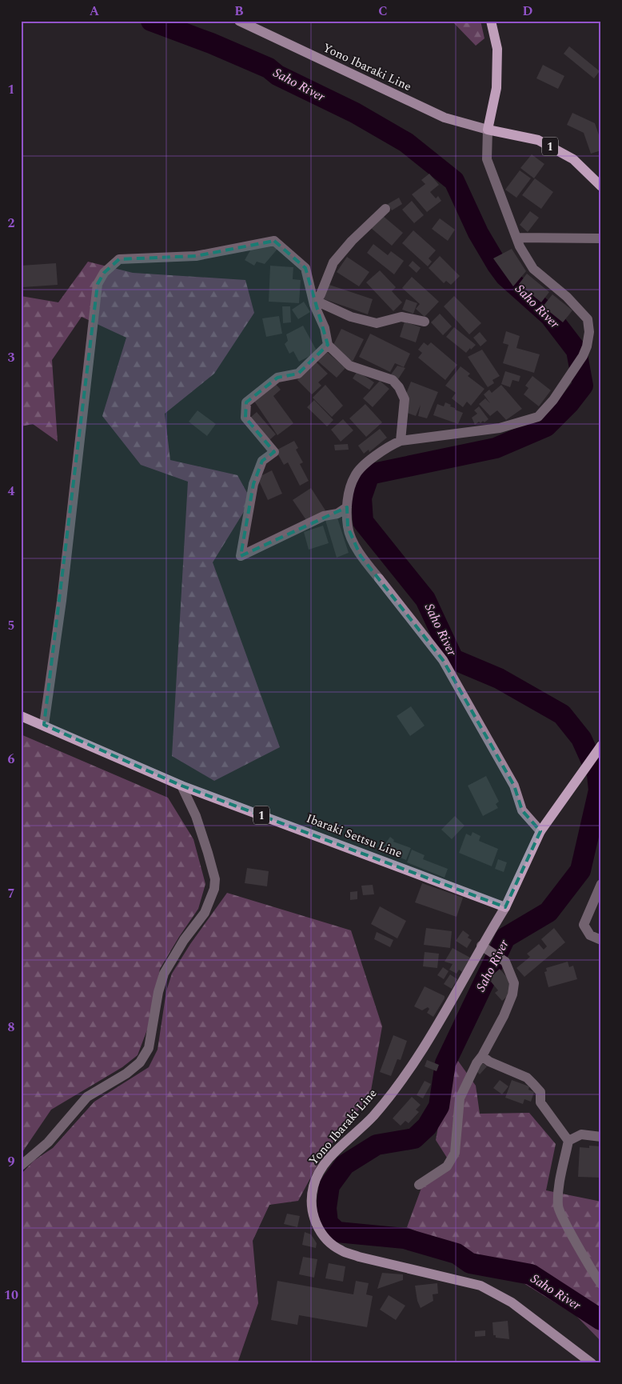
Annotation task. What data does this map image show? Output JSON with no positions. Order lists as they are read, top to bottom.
{
  "streets": {
    "main road": ["Yono Ibaraki Line", "1", "Ibaraki Settsu Line"]
  },
  "crossings": [
    ["Yono Ibaraki Line", "1"],
    ["Yono Ibaraki Line", "Ibaraki Settsu Line"]
  ],
  "water": ["Saho River"],
  "grid": {
    "columns": [
      "A",
      "B",
      "C",
      "D"
    ],
    "rows": [
      "1",
      "2",
      "3",
      "4",
      "5",
      "6",
      "7",
      "8",
      "9",
      "10"
    ]
  }
}
